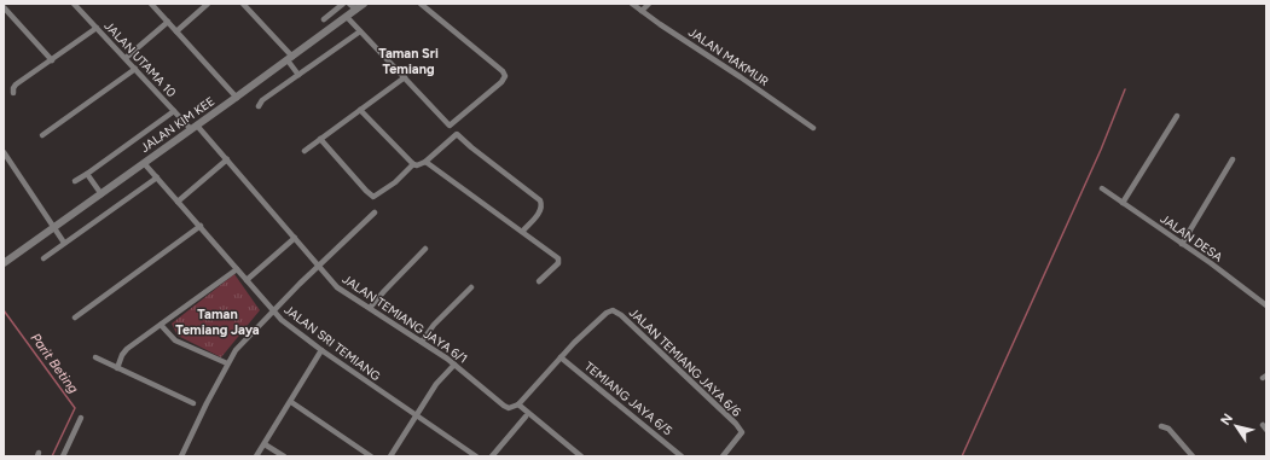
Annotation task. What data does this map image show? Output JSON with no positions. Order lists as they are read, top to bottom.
{
  "streets": {
    "street": [
      "JALAN MAKMUR",
      "JALAN UTAMA 10",
      "JALAN KIM KEE",
      "JALAN DESA",
      "JALAN TEMIANG JAYA 6/1",
      "JALAN SRI TEMIANG",
      "JALAN TEMIANG JAYA 6/6",
      "TEMIANG JAYA 6/5"
    ]
  },
  "crossings": [
    ["JALAN UTAMA 10", "JALAN KIM KEE"],
    ["JALAN UTAMA 10", "JALAN TEMIANG JAYA 6/1"],
    ["JALAN KIM KEE", "JALAN TEMIANG JAYA 6/1"],
    ["JALAN KIM KEE", "JALAN SRI TEMIANG"],
    ["JALAN TEMIANG JAYA 6/6", "TEMIANG JAYA 6/5"]
  ],
  "districts": ["Taman Sri Temiang", "Taman Temiang Jaya"],
  "water": ["Parit Beting"],
  "north": "top left"
}
